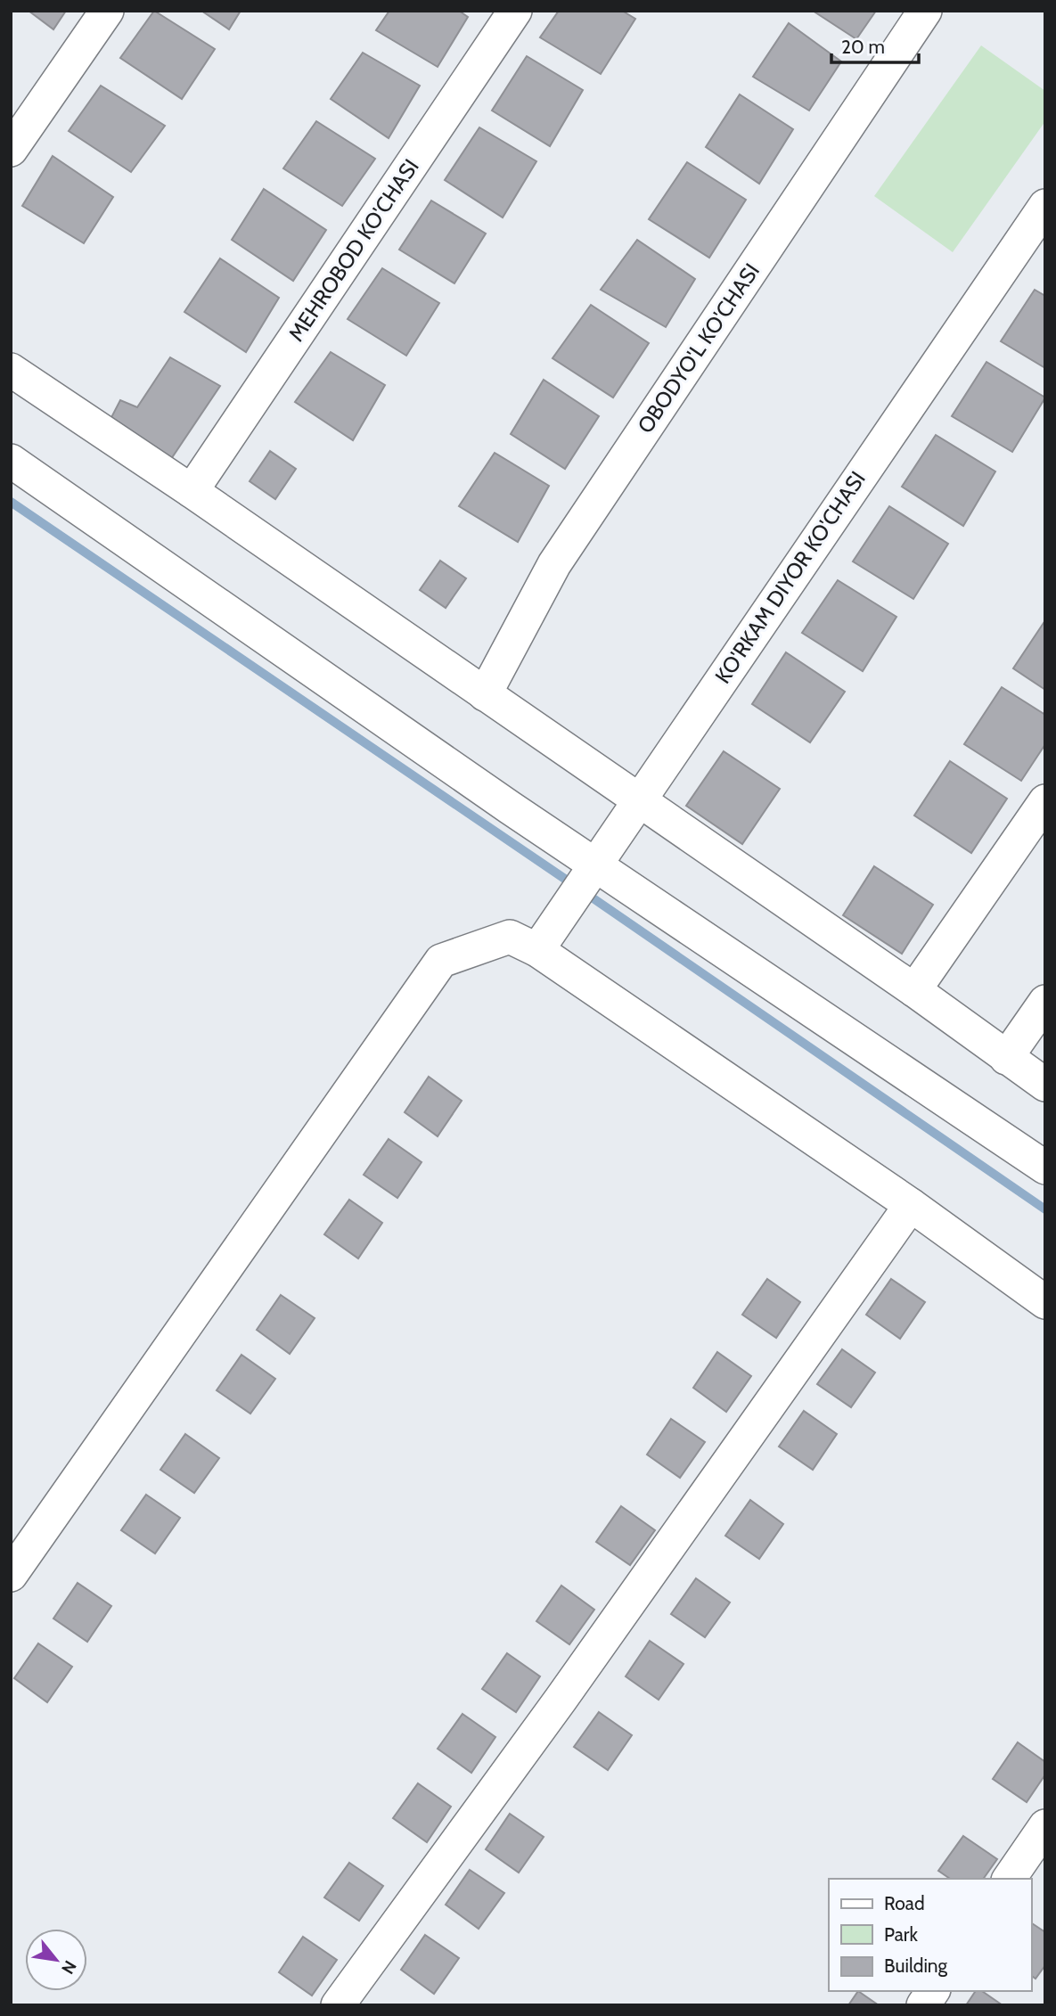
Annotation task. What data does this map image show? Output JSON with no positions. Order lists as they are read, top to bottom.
{
  "streets": {
    "street": ["MEHROBOD KO'CHASI", "OBODYO'L KO'CHASI", "KO'RKAM DIYOR KO'CHASI"]
  },
  "legend": ["Road", "Park", "Building"],
  "scale_bar": "20 m",
  "north": "bottom right"
}
